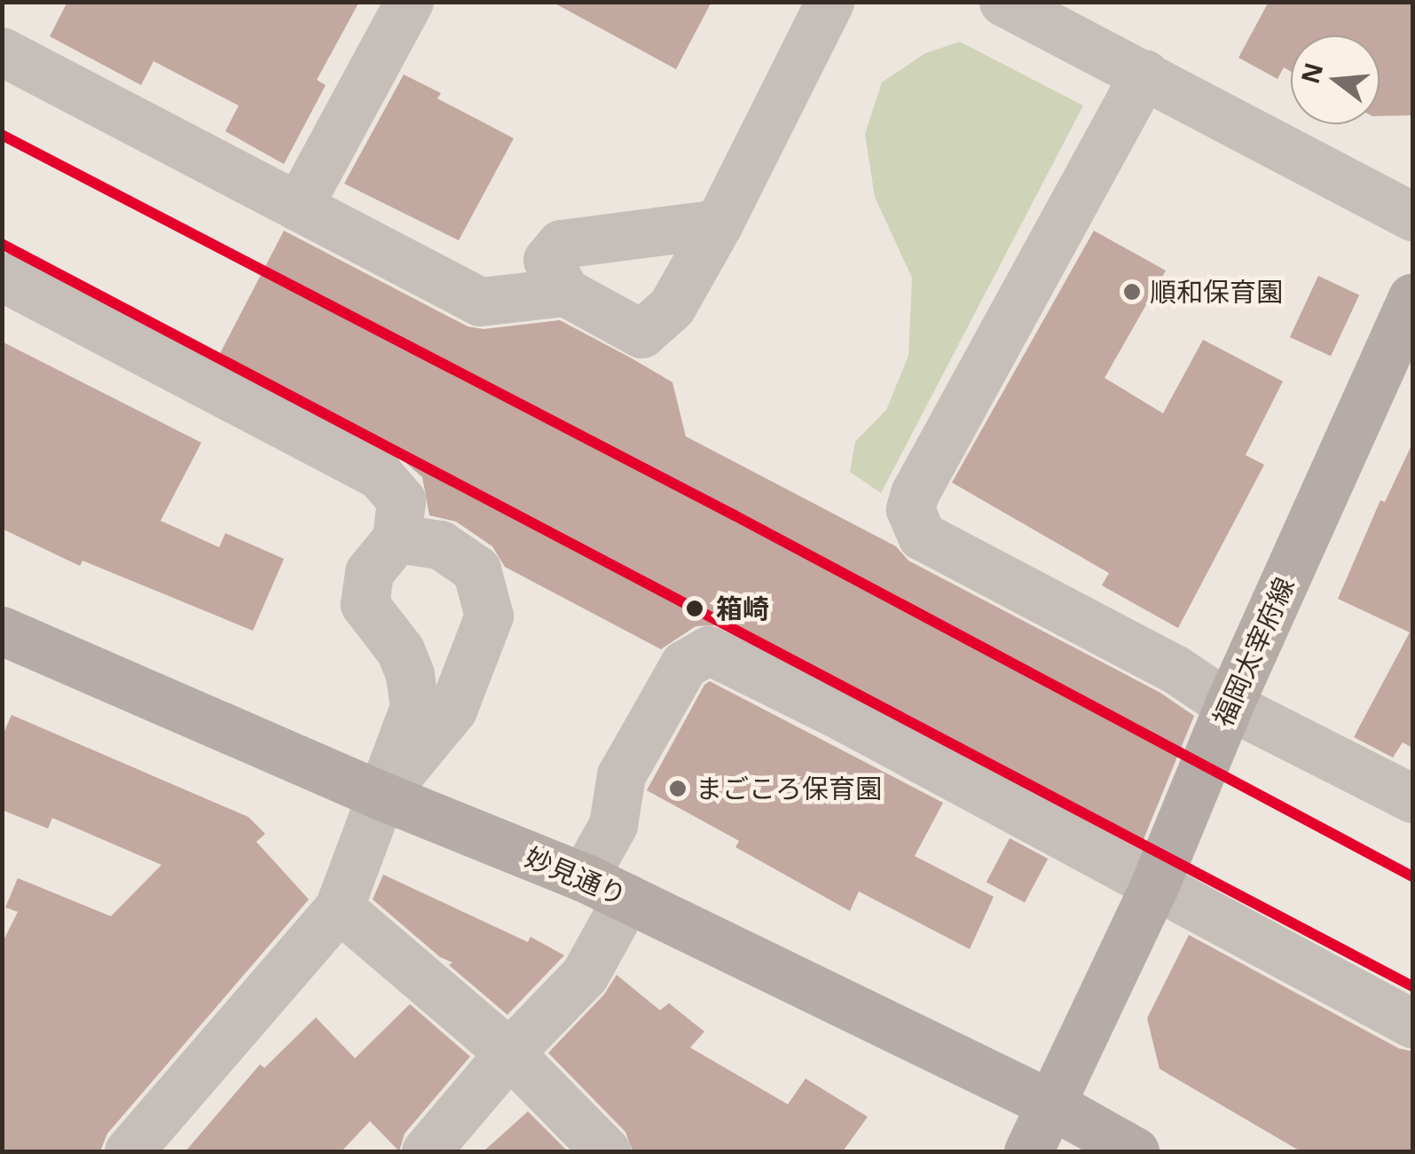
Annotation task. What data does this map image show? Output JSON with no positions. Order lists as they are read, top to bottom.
{
  "streets": {
    "main road": ["福岡太宰府線", "妙見通り"]
  },
  "crossings": [
    ["福岡太宰府線", "妙見通り"]
  ],
  "places": ["順和保育園", "箱崎", "まごころ保育園"],
  "north": "left"
}
